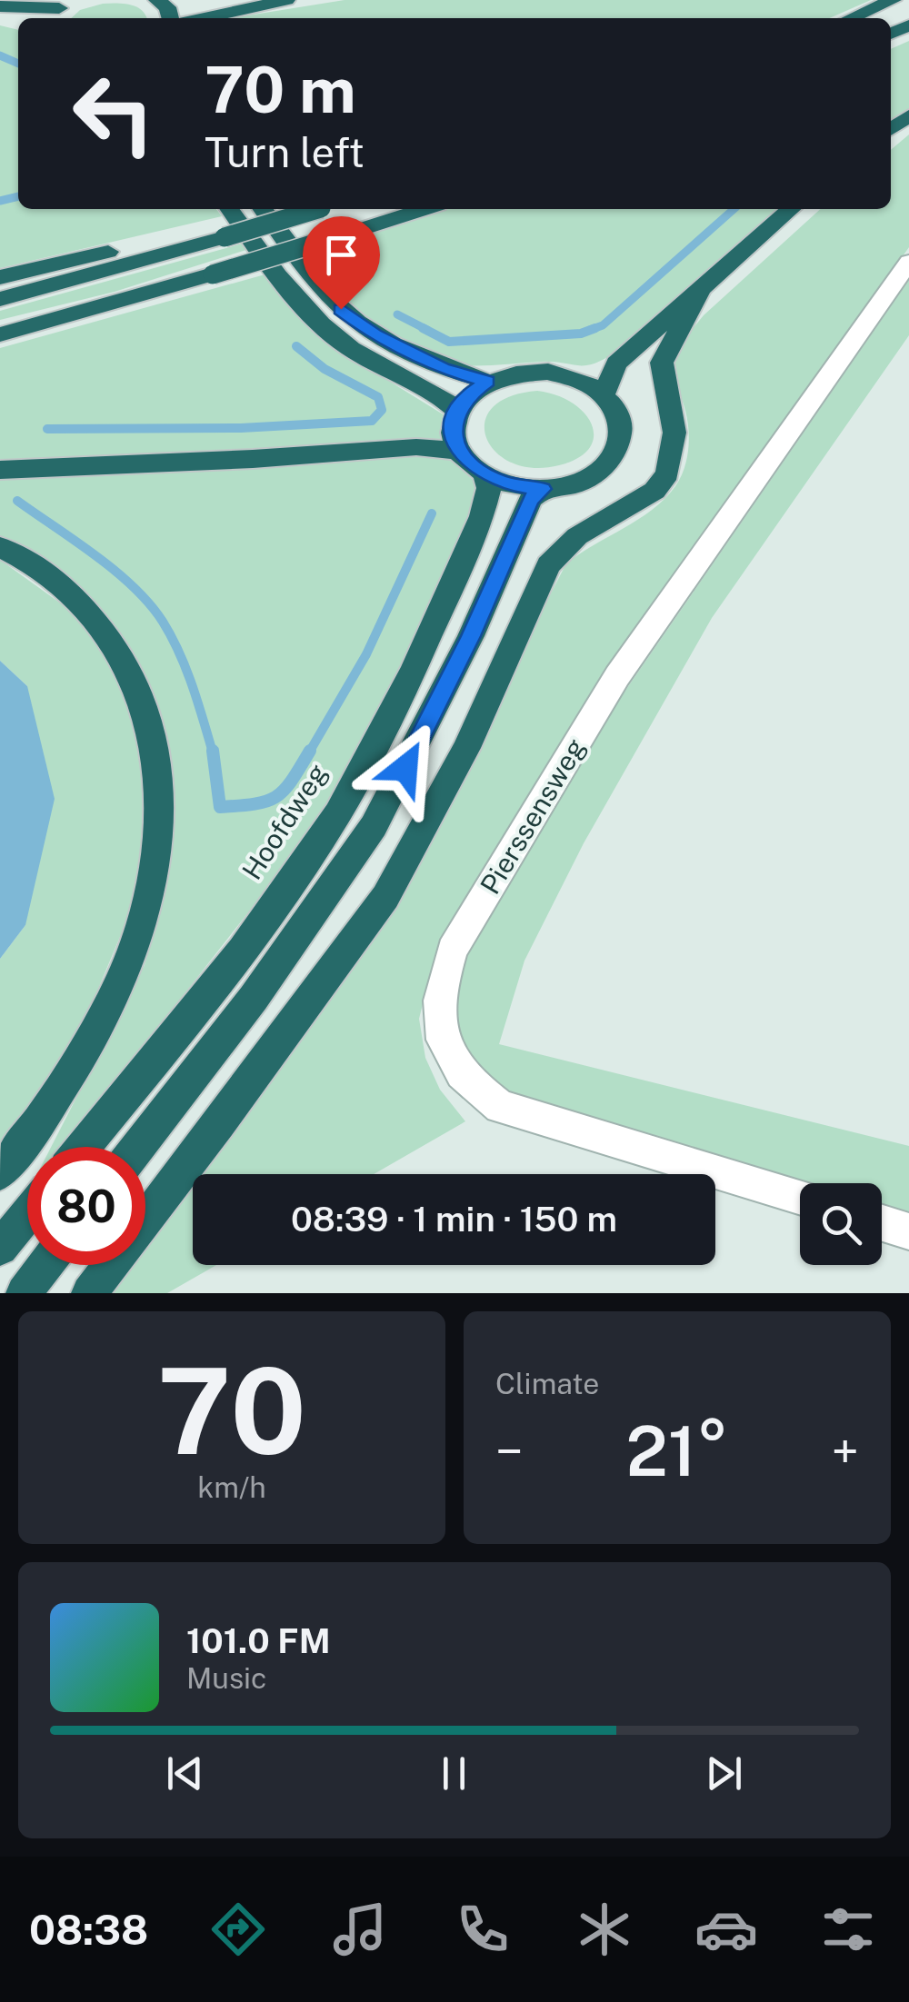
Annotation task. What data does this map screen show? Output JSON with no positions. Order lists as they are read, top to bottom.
{
  "streets": {
    "highway": ["Hoofdweg"],
    "street": ["Pierssensweg"]
  },
  "page": {
    "turn": ["70 m", "Turn left"],
    "limit": "80",
    "trip": "08:39 · 1 min · 150 m",
    "tile": [
      ["70", "km/h"],
      "Climate"
    ],
    "heat": ["−", "21°", "+"],
    "song": ["101.0 FM", "Music"],
    "tabs": "08:38"
  }
}
